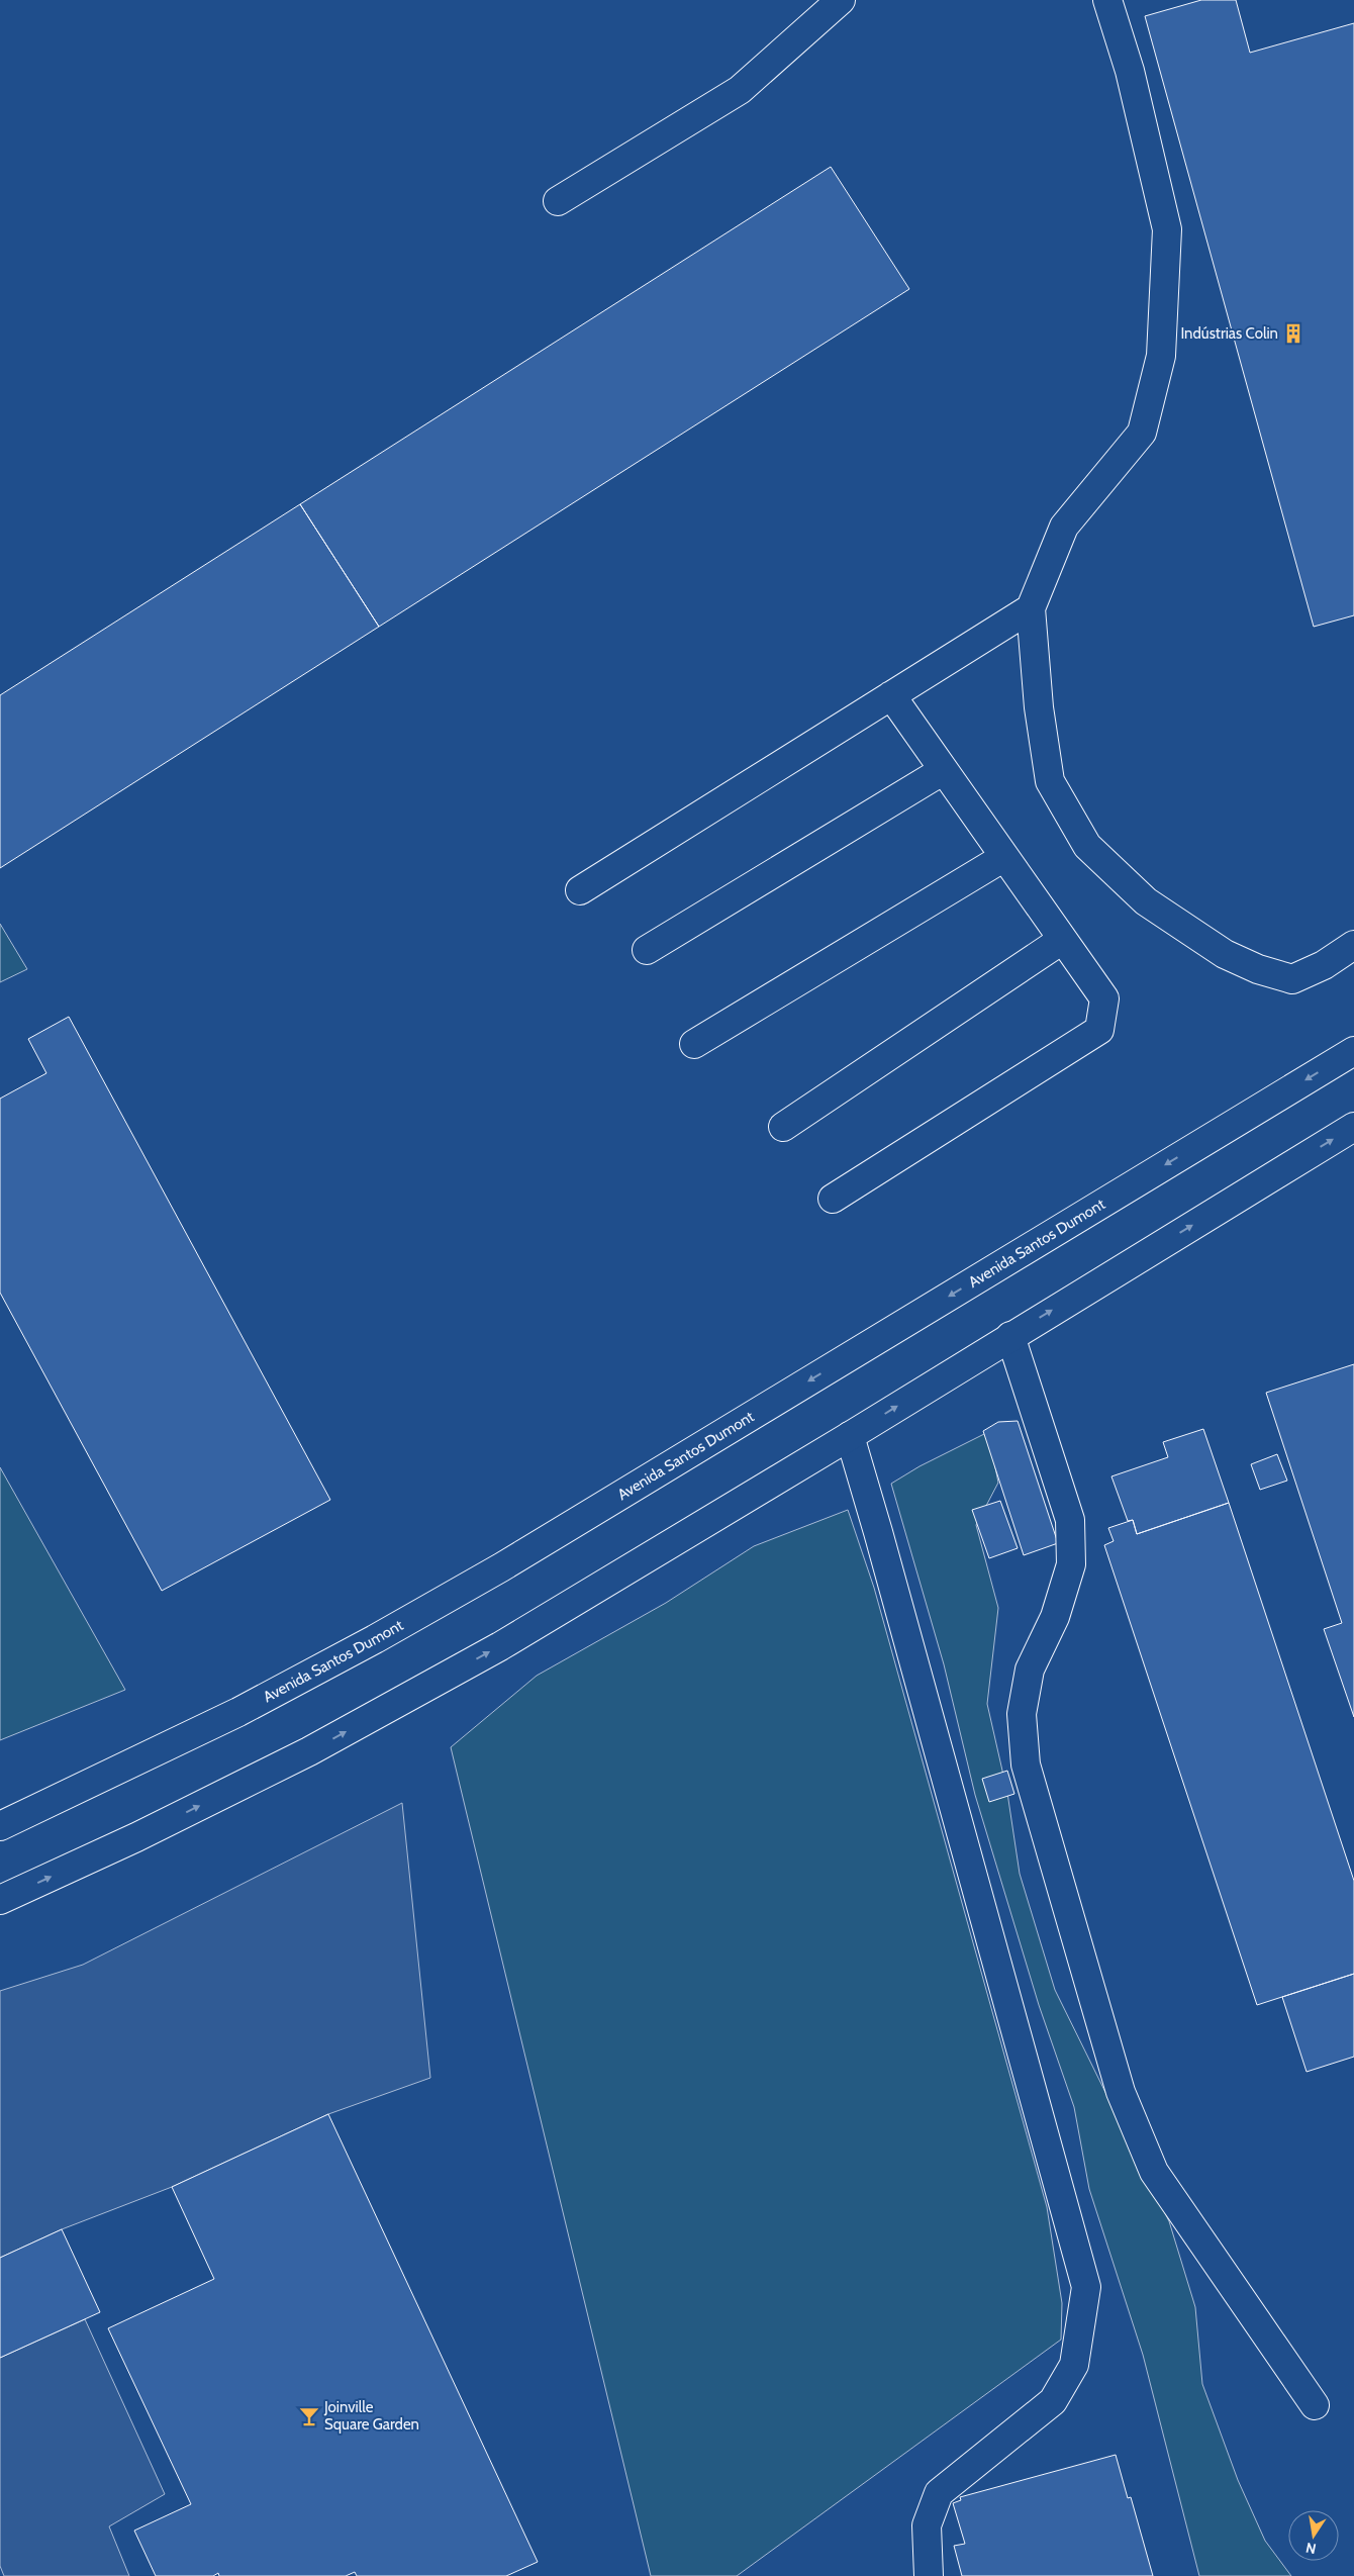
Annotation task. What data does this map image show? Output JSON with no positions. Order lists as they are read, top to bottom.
{
  "streets": {
    "main road": ["Avenida Santos Dumont"]
  },
  "places": {
    "building": ["Indústrias Colin"],
    "bar": ["Joinville Square Garden"]
  },
  "north": "bottom"
}
